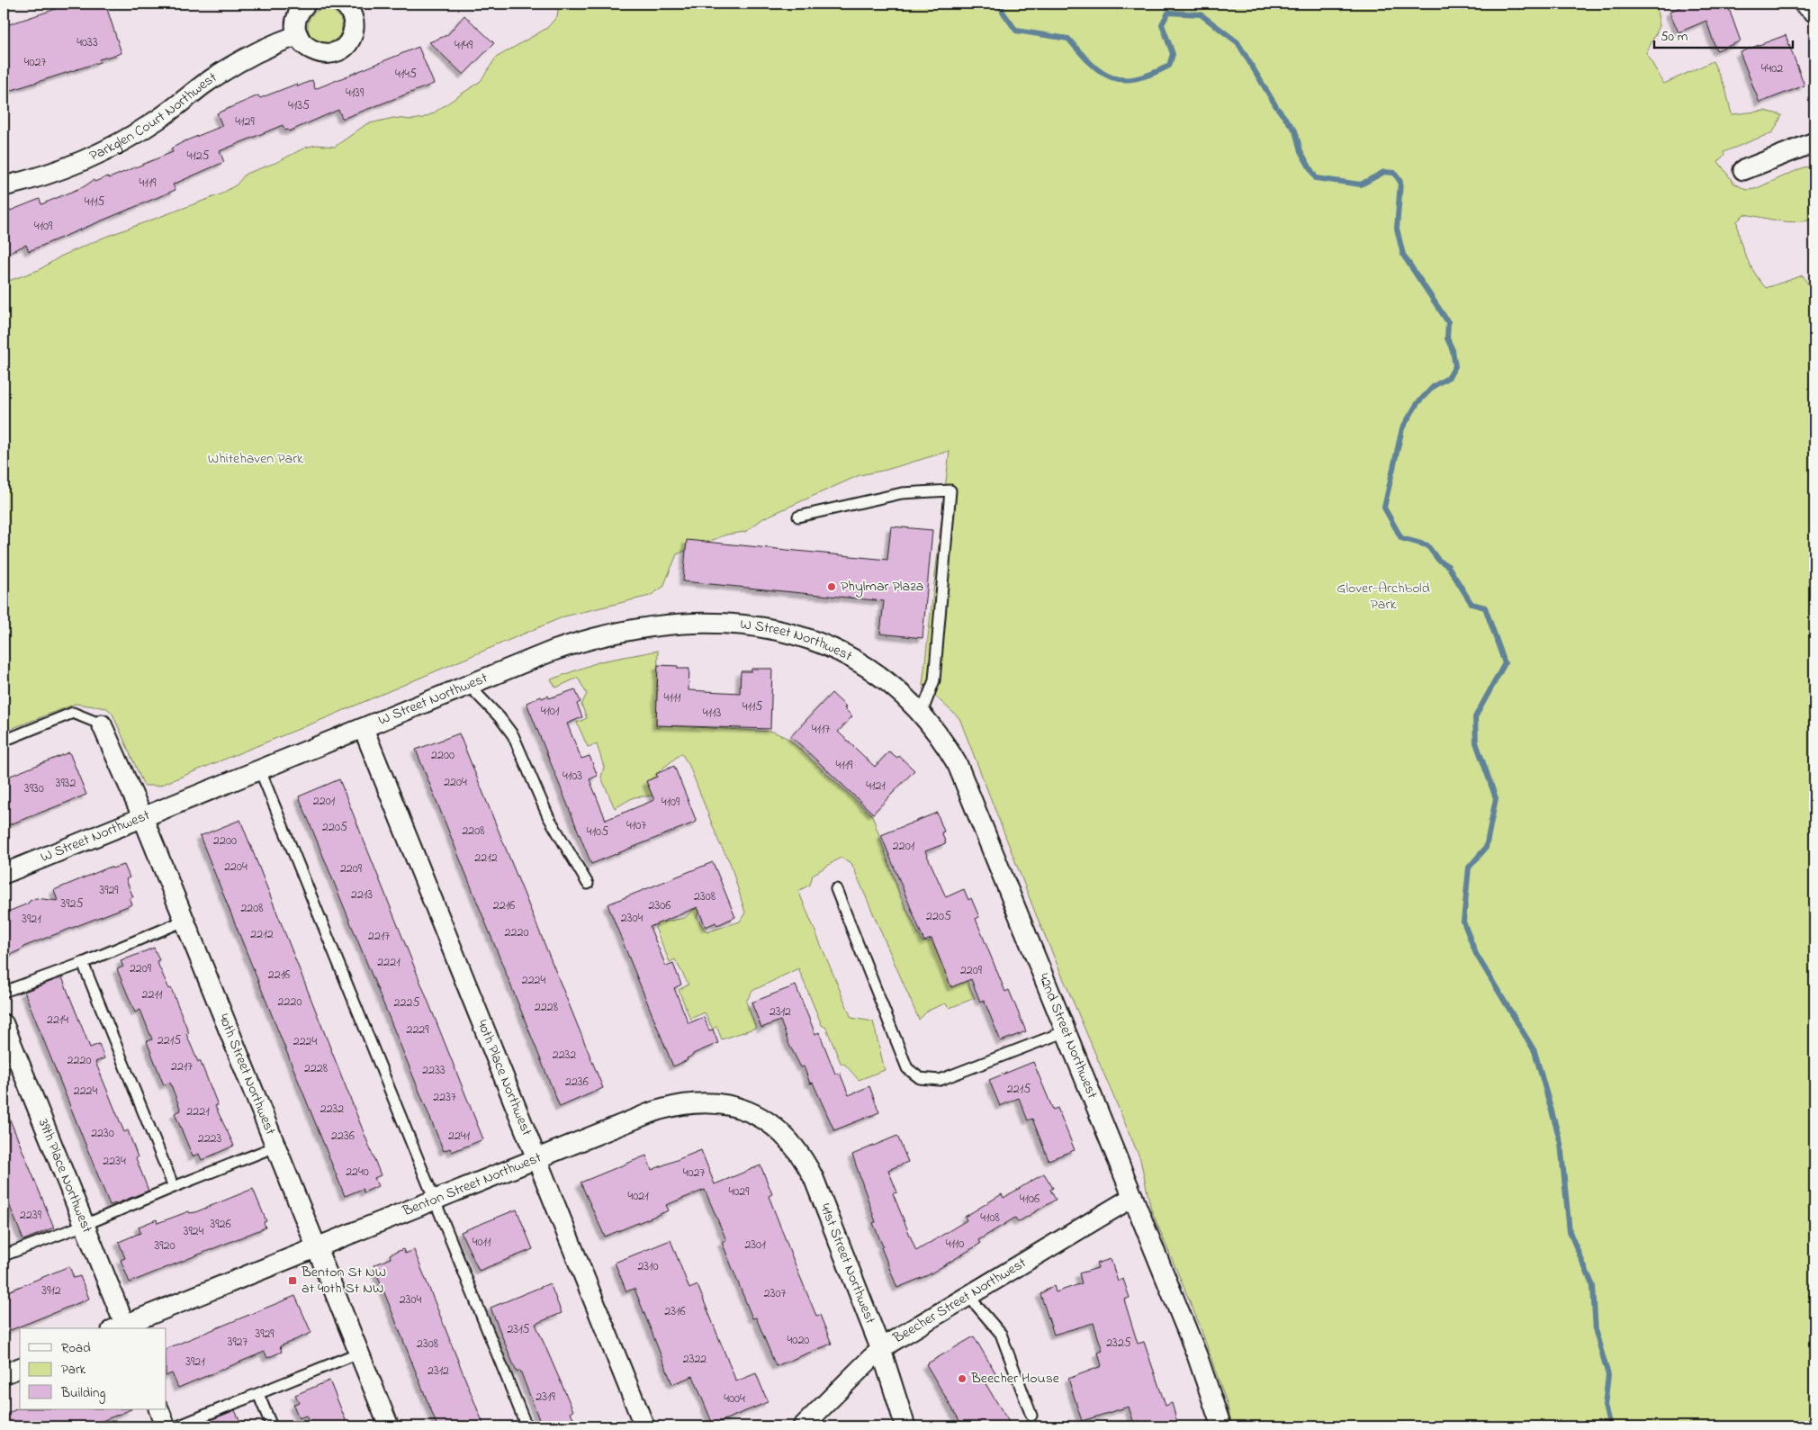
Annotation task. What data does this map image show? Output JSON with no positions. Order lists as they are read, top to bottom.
{
  "streets": {
    "street": [
      "Parkglen Court Northwest",
      "W Street Northwest",
      "42nd Street Northwest",
      "40th Street Northwest",
      "40th Place Northwest",
      "39th Place Northwest",
      "Benton Street Northwest",
      "41st Street Northwest",
      "Beecher Street Northwest"
    ]
  },
  "crossings": [
    ["W Street Northwest", "42nd Street Northwest"],
    ["W Street Northwest", "40th Street Northwest"],
    ["W Street Northwest", "40th Place Northwest"],
    ["42nd Street Northwest", "Beecher Street Northwest"],
    ["40th Street Northwest", "Benton Street Northwest"],
    ["40th Place Northwest", "Benton Street Northwest"],
    ["39th Place Northwest", "Benton Street Northwest"],
    ["Benton Street Northwest", "41st Street Northwest"],
    ["41st Street Northwest", "Beecher Street Northwest"]
  ],
  "parks": ["Whitehaven Park", "Glover-Archbold Park"],
  "places": {
    "other": ["Phylmar Plaza", "Beecher House"],
    "transit": ["Benton St NW at 40th St NW"]
  },
  "house_numbers": [
    "4033",
    "4149",
    "4027",
    "4402",
    "4145",
    "4139",
    "4135",
    "4129",
    "4125",
    "4119",
    "4115",
    "4109",
    "4111",
    "4115",
    "4101",
    "4113",
    "4117",
    "2200",
    "4119",
    "4103",
    "2204",
    "3932",
    "4121",
    "3930",
    "2201",
    "4109",
    "4107",
    "2205",
    "2208",
    "4105",
    "2200",
    "2201",
    "2212",
    "2204",
    "2209",
    "3929",
    "2213",
    "2308",
    "3925",
    "2216",
    "2306",
    "2208",
    "2205",
    "2304",
    "3921",
    "2220",
    "2212",
    "2217",
    "2221",
    "2209",
    "2209",
    "2216",
    "2224",
    "2211",
    "2220",
    "2225",
    "2228",
    "2312",
    "2214",
    "2229",
    "2215",
    "2224",
    "2232",
    "2220",
    "2217",
    "2228",
    "2233",
    "2236",
    "2215",
    "2224",
    "2237",
    "2232",
    "2221",
    "2230",
    "2236",
    "2241",
    "2223",
    "2234",
    "2240",
    "4027",
    "4029",
    "4021",
    "4106",
    "2239",
    "4108",
    "3926",
    "3924",
    "4011",
    "4110",
    "2301",
    "3920",
    "2310",
    "3912",
    "2307",
    "2304",
    "2316",
    "2315",
    "3929",
    "4020",
    "3927",
    "2325",
    "2308",
    "2322",
    "3921",
    "2312",
    "2319",
    "4004"
  ],
  "legend": ["Road", "Park", "Building"],
  "scale_bar": "50 m"
}
